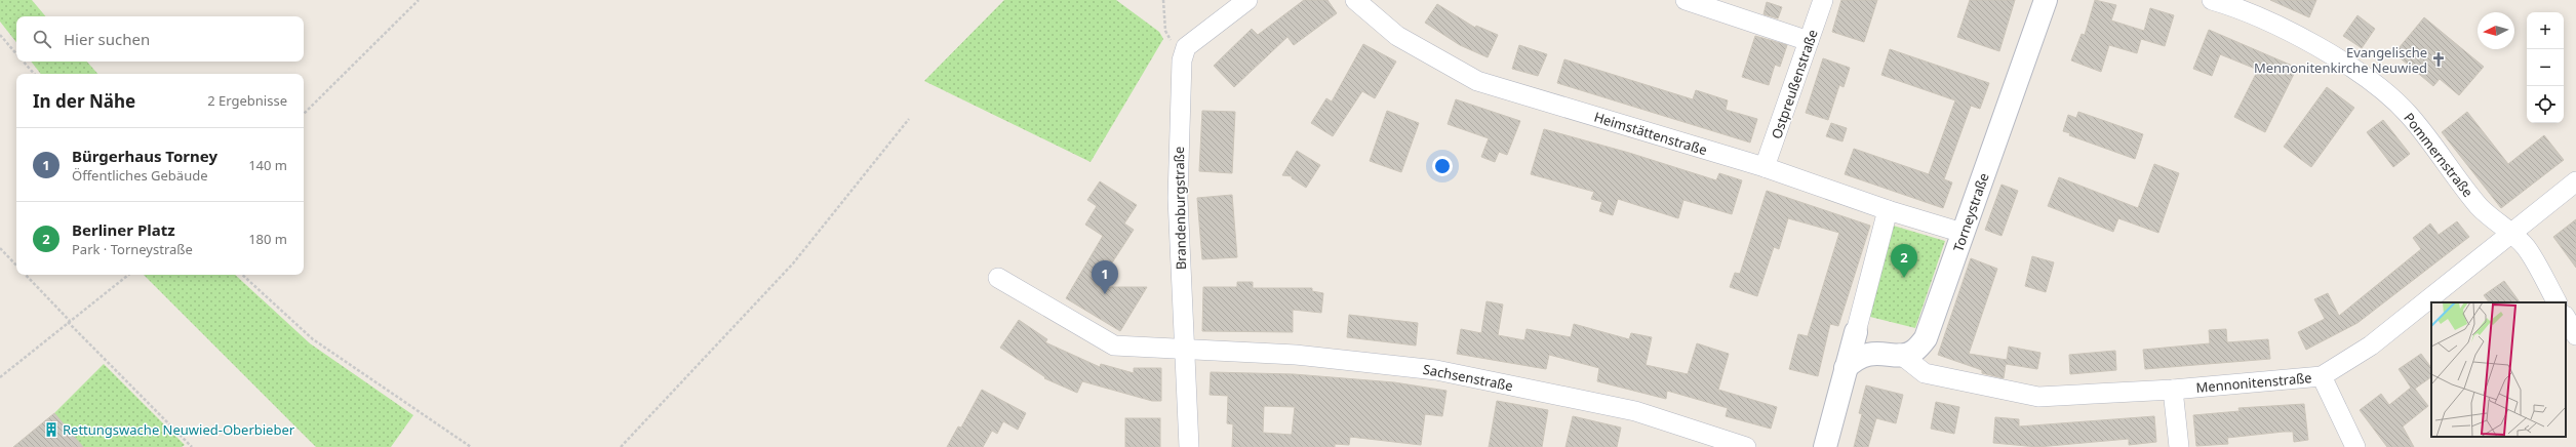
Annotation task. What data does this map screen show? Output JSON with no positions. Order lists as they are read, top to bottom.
{
  "streets": {
    "street": [
      "Ostpreußenstraße",
      "Heimstättenstraße",
      "Pommernstraße",
      "Brandenburgstraße",
      "Torneystraße",
      "Sachsenstraße",
      "Mennonitenstraße"
    ]
  },
  "crossings": [
    ["Ostpreußenstraße", "Heimstättenstraße"],
    ["Heimstättenstraße", "Torneystraße"],
    ["Pommernstraße", "Mennonitenstraße"],
    ["Brandenburgstraße", "Sachsenstraße"],
    ["Torneystraße", "Mennonitenstraße"]
  ],
  "places": {
    "church": ["Evangelische Mennonitenkirche Neuwied"],
    "building": ["Rettungswache Neuwied-Oberbieber"]
  },
  "north": "left",
  "page": {
    "map_buttons": ["+", "−"],
    "search": "Hier suchen",
    "heading": ["In der Nähe", "2 Ergebnisse"],
    "list": [
      {
        "mark": "1",
        "name": "Bürgerhaus Torney",
        "note": "Öffentliches Gebäude",
        "value": "140 m"
      },
      {
        "mark": "2",
        "name": "Berliner Platz",
        "note": "Park · Torneystraße",
        "value": "180 m"
      }
    ],
    "pins": ["2", "1"]
  }
}
